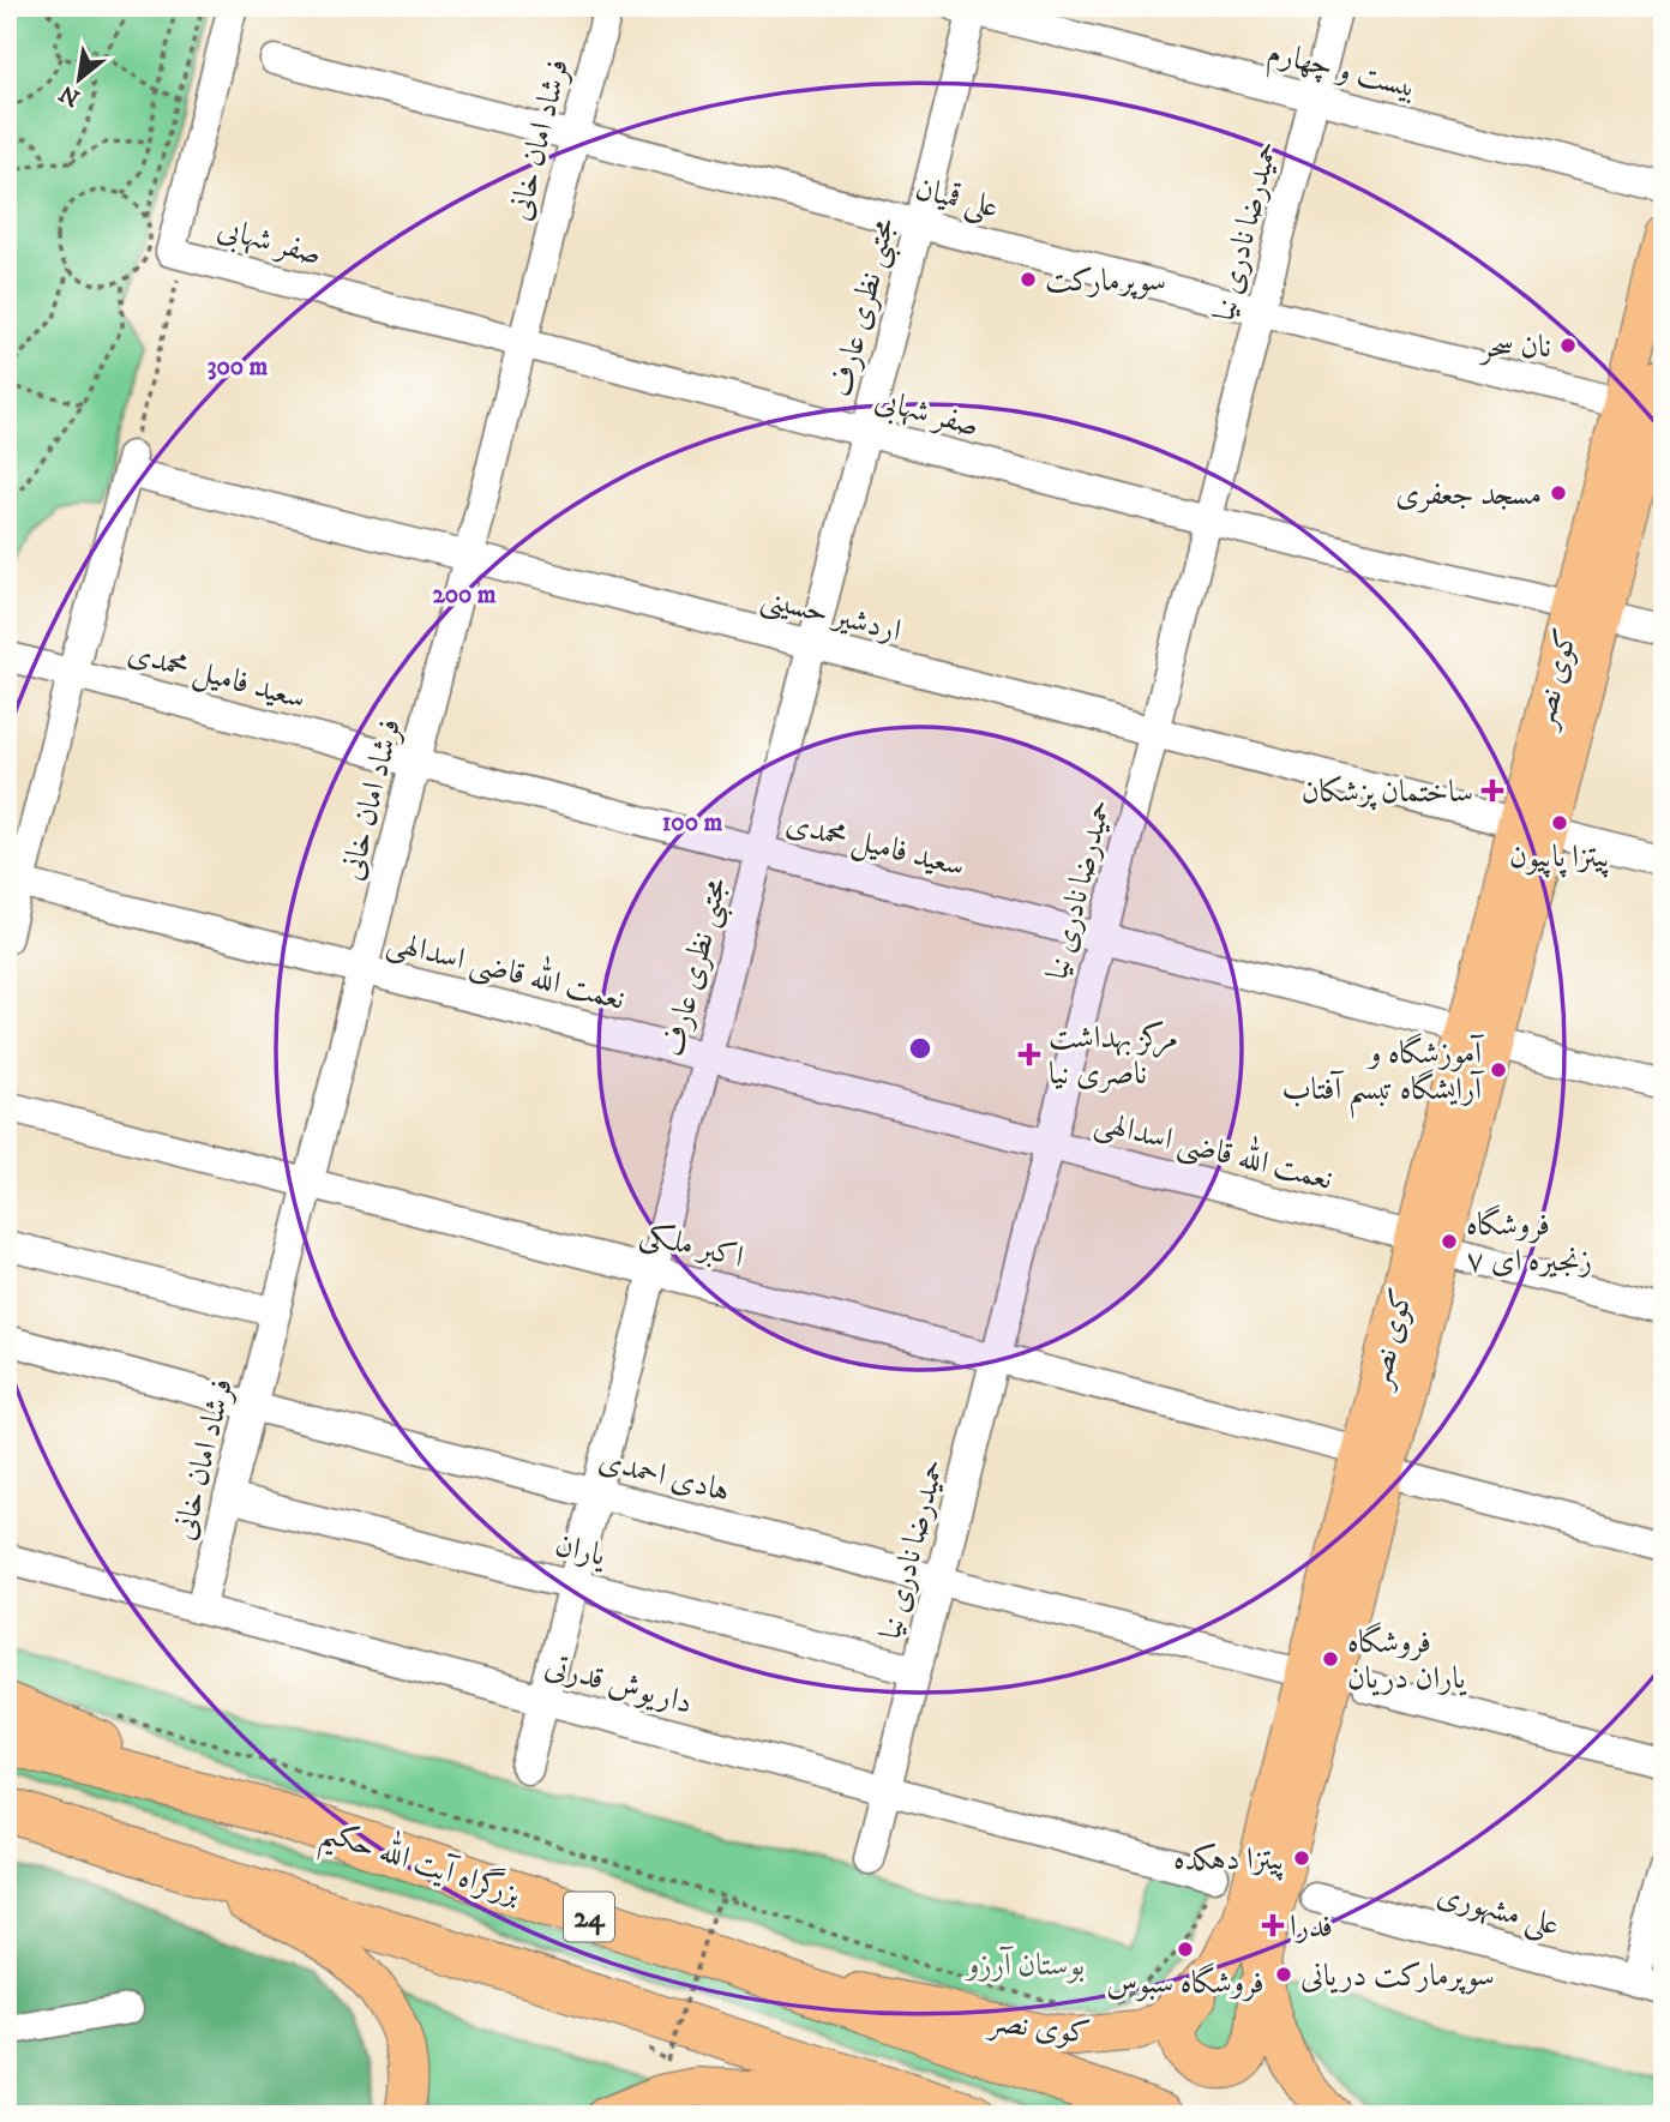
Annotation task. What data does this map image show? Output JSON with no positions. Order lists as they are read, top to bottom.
{
  "streets": {
    "highway": ["بزرگراه آیت الله حکیم", "24"],
    "main road": ["کوی نصر"],
    "street": [
      "بیست و چهارم",
      "فرشاد امان خانی",
      "علی قمیان",
      "حمیدرضا نادری نیا",
      "صفر شهابی",
      "مجتبی نظری عارف",
      "اردشیر حسینی",
      "سعید فامیل محمدی",
      "نعمت الله قاضی اسدالهی",
      "اکبر ملکی",
      "هادی احمدی",
      "یاران",
      "داریوش قدرتی",
      "علی مشهوری"
    ]
  },
  "crossings": [
    ["بیست و چهارم", "حمیدرضا نادری نیا"],
    ["بیست و چهارم", "مجتبی نظری عارف"],
    ["فرشاد امان خانی", "علی قمیان"],
    ["فرشاد امان خانی", "صفر شهابی"],
    ["فرشاد امان خانی", "اردشیر حسینی"],
    ["فرشاد امان خانی", "سعید فامیل محمدی"],
    ["فرشاد امان خانی", "نعمت الله قاضی اسدالهی"],
    ["فرشاد امان خانی", "اکبر ملکی"],
    ["فرشاد امان خانی", "هادی احمدی"],
    ["فرشاد امان خانی", "یاران"],
    ["فرشاد امان خانی", "داریوش قدرتی"],
    ["علی قمیان", "حمیدرضا نادری نیا"],
    ["علی قمیان", "مجتبی نظری عارف"],
    ["علی قمیان", "کوی نصر"],
    ["حمیدرضا نادری نیا", "صفر شهابی"],
    ["حمیدرضا نادری نیا", "اردشیر حسینی"],
    ["حمیدرضا نادری نیا", "سعید فامیل محمدی"],
    ["حمیدرضا نادری نیا", "نعمت الله قاضی اسدالهی"],
    ["حمیدرضا نادری نیا", "اکبر ملکی"],
    ["حمیدرضا نادری نیا", "هادی احمدی"],
    ["حمیدرضا نادری نیا", "یاران"],
    ["حمیدرضا نادری نیا", "داریوش قدرتی"],
    ["صفر شهابی", "مجتبی نظری عارف"],
    ["صفر شهابی", "کوی نصر"],
    ["مجتبی نظری عارف", "اردشیر حسینی"],
    ["مجتبی نظری عارف", "سعید فامیل محمدی"],
    ["مجتبی نظری عارف", "نعمت الله قاضی اسدالهی"],
    ["مجتبی نظری عارف", "اکبر ملکی"],
    ["مجتبی نظری عارف", "هادی احمدی"],
    ["مجتبی نظری عارف", "یاران"],
    ["مجتبی نظری عارف", "داریوش قدرتی"],
    ["اردشیر حسینی", "کوی نصر"],
    ["سعید فامیل محمدی", "کوی نصر"],
    ["کوی نصر", "نعمت الله قاضی اسدالهی"],
    ["کوی نصر", "اکبر ملکی"],
    ["کوی نصر", "هادی احمدی"],
    ["کوی نصر", "بزرگراه آیت الله حکیم"]
  ],
  "parks": ["بوستان آرزو"],
  "places": {
    "other": [
      "سوپرمارکت",
      "نان سحر",
      "مسجد جعفری",
      "پیتزا پاپیون",
      "آموزشگاه و آرایشگاه تبسم آفتاب",
      "فروشگاه زنجیره ای ۷",
      "فروشگاه یاران دریان",
      "پیتزا دهکده",
      "فروشگاه سبوس",
      "سوپرمارکت دریانی"
    ],
    "health": ["ساختمان پزشکان", "مرکز بهداشت ناصری نیا", "فدرا"]
  },
  "north": "bottom left",
  "rings": ["300 m", "200 m", "100 m"]
}
